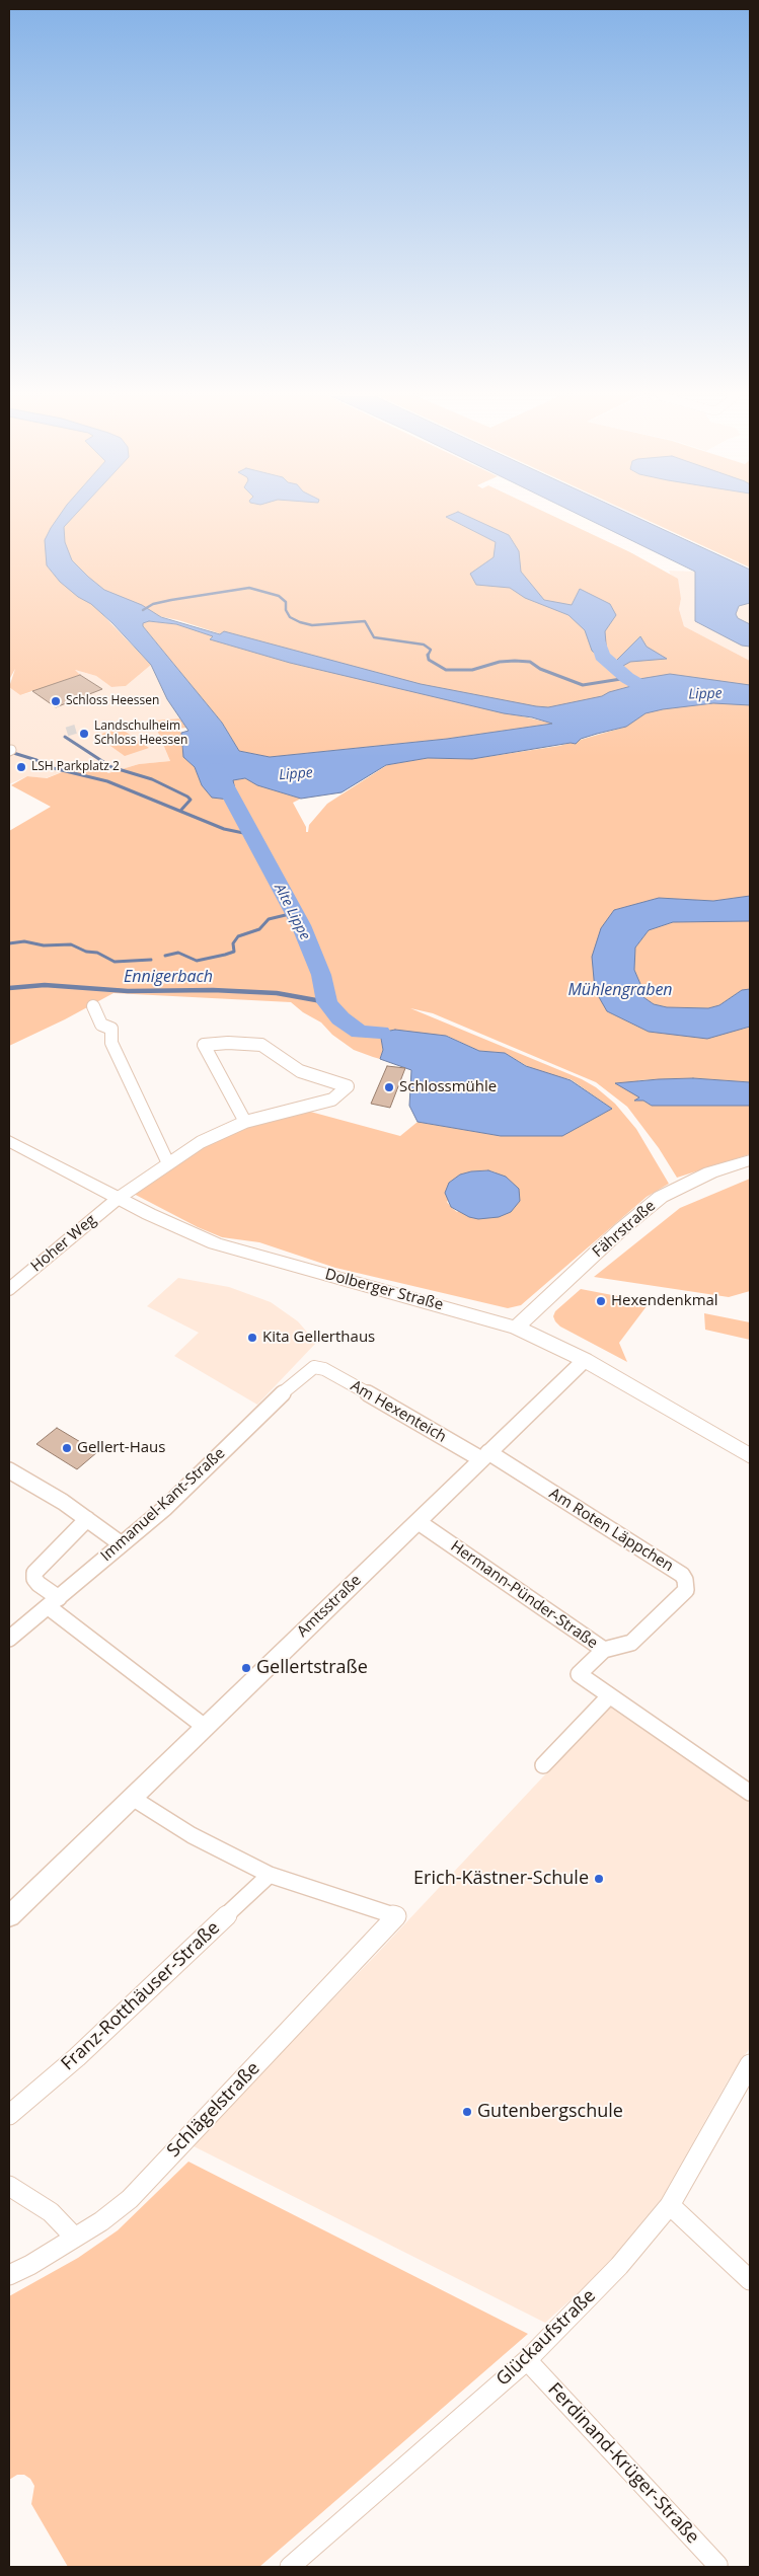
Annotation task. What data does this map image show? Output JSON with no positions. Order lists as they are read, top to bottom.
{
  "streets": {
    "main road": ["Fährstraße", "Dolberger Straße"],
    "street": [
      "Hoher Weg",
      "Am Hexenteich",
      "Immanuel-Kant-Straße",
      "Am Roten Läppchen",
      "Hermann-Pünder-Straße",
      "Amtsstraße",
      "Franz-Rotthäuser-Straße",
      "Schlägelstraße",
      "Glückaufstraße",
      "Ferdinand-Krüger-Straße"
    ]
  },
  "crossings": [
    ["Fährstraße", "Dolberger Straße"],
    ["Hoher Weg", "Dolberger Straße"],
    ["Dolberger Straße", "Amtsstraße"],
    ["Am Hexenteich", "Immanuel-Kant-Straße"],
    ["Am Hexenteich", "Am Roten Läppchen"],
    ["Am Hexenteich", "Amtsstraße"],
    ["Am Roten Läppchen", "Hermann-Pünder-Straße"],
    ["Am Roten Läppchen", "Amtsstraße"],
    ["Hermann-Pünder-Straße", "Amtsstraße"],
    ["Franz-Rotthäuser-Straße", "Schlägelstraße"],
    ["Glückaufstraße", "Ferdinand-Krüger-Straße"]
  ],
  "water": [
    "Lippe",
    "Alte Lippe",
    "Ennigerbach",
    "Mühlengraben"
  ],
  "places": [
    "Schloss Heessen",
    "Landschulheim Schloss Heessen",
    "LSH Parkplatz 2",
    "Schlossmühle",
    "Hexendenkmal",
    "Kita Gellerthaus",
    "Gellert-Haus",
    "Gellertstraße",
    "Erich-Kästner-Schule",
    "Gutenbergschule"
  ]
}
